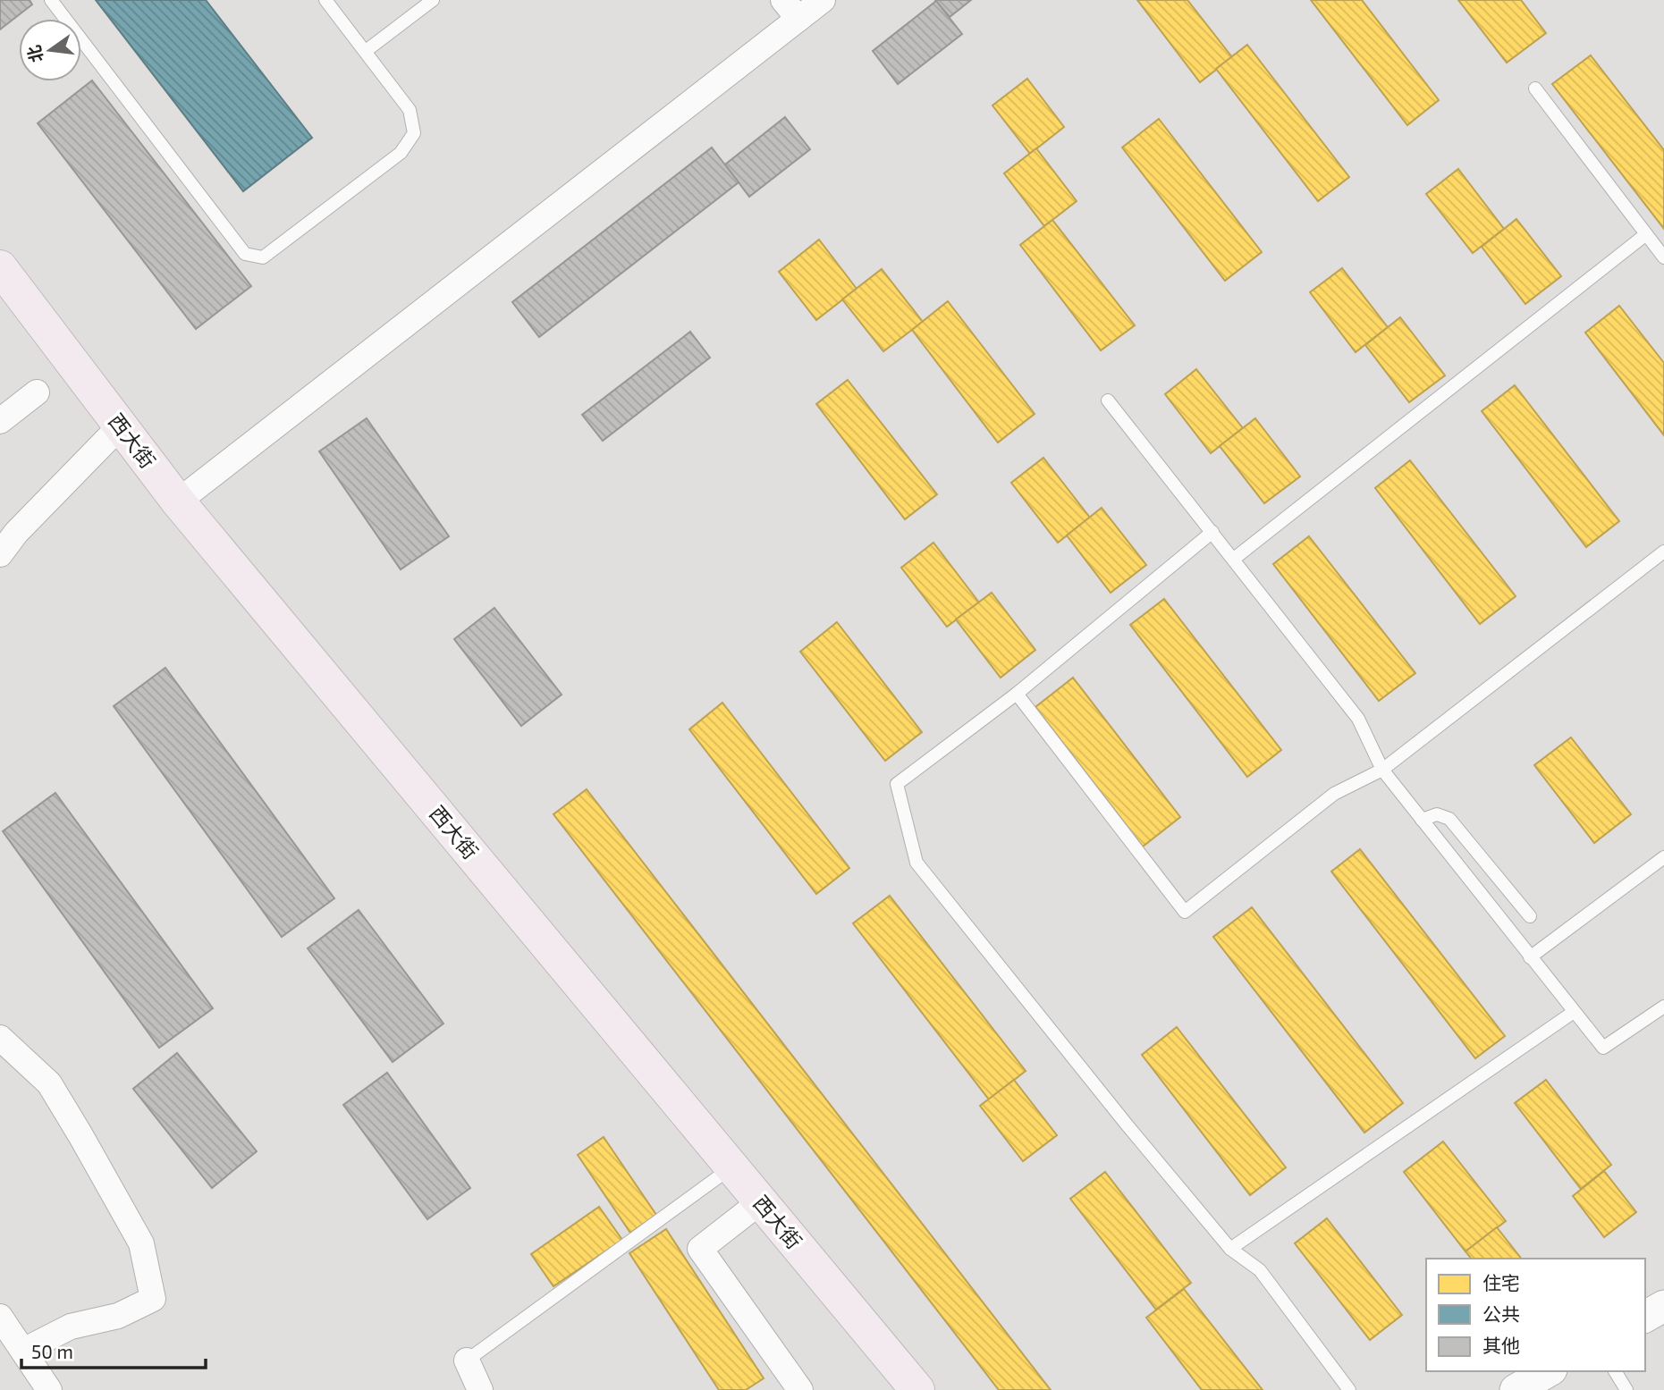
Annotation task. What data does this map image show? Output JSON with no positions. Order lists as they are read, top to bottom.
{
  "streets": {
    "highway": ["西大街"]
  },
  "legend": ["住宅", "公共", "其他"],
  "scale_bar": "50 m",
  "north": "left"
}
